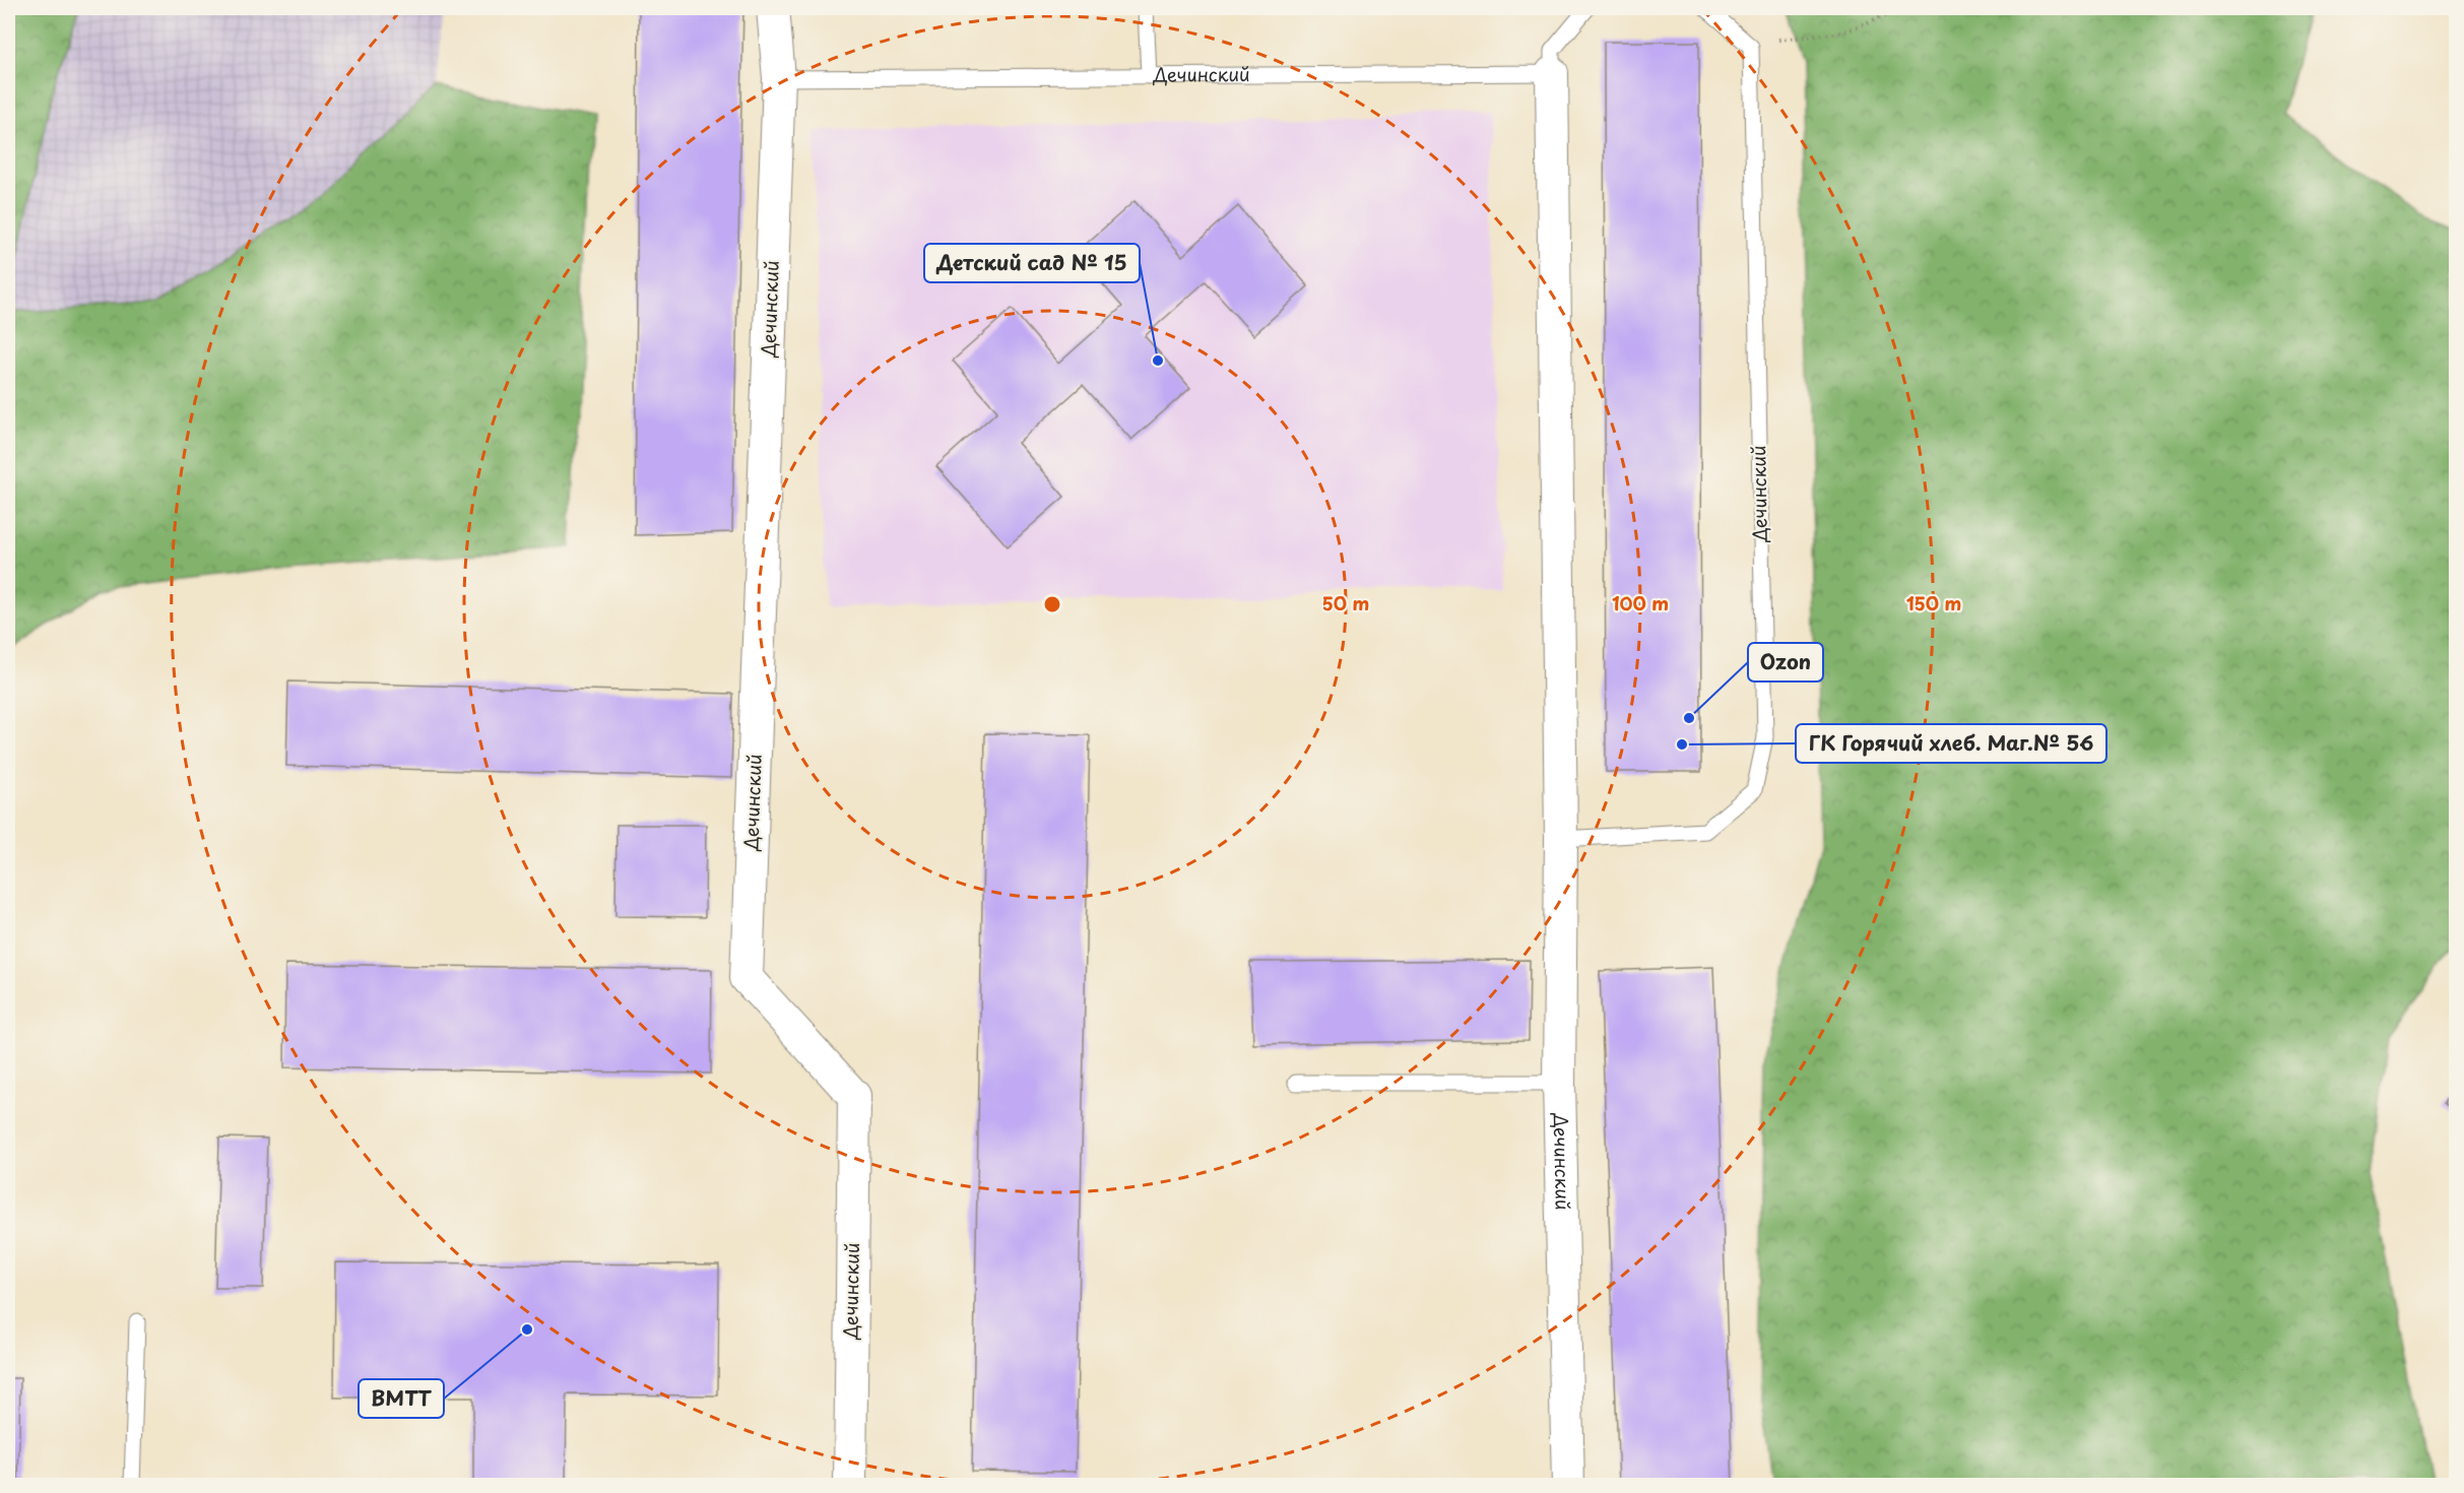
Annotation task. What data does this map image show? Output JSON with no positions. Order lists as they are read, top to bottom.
{
  "streets": {
    "street": ["Дечинский"]
  },
  "places": [
    "Детский сад № 15",
    "Ozon",
    "ГК Горячий хлеб. Маг.№ 56",
    "ВМТТ"
  ],
  "rings": ["50 m", "100 m", "150 m"]
}
